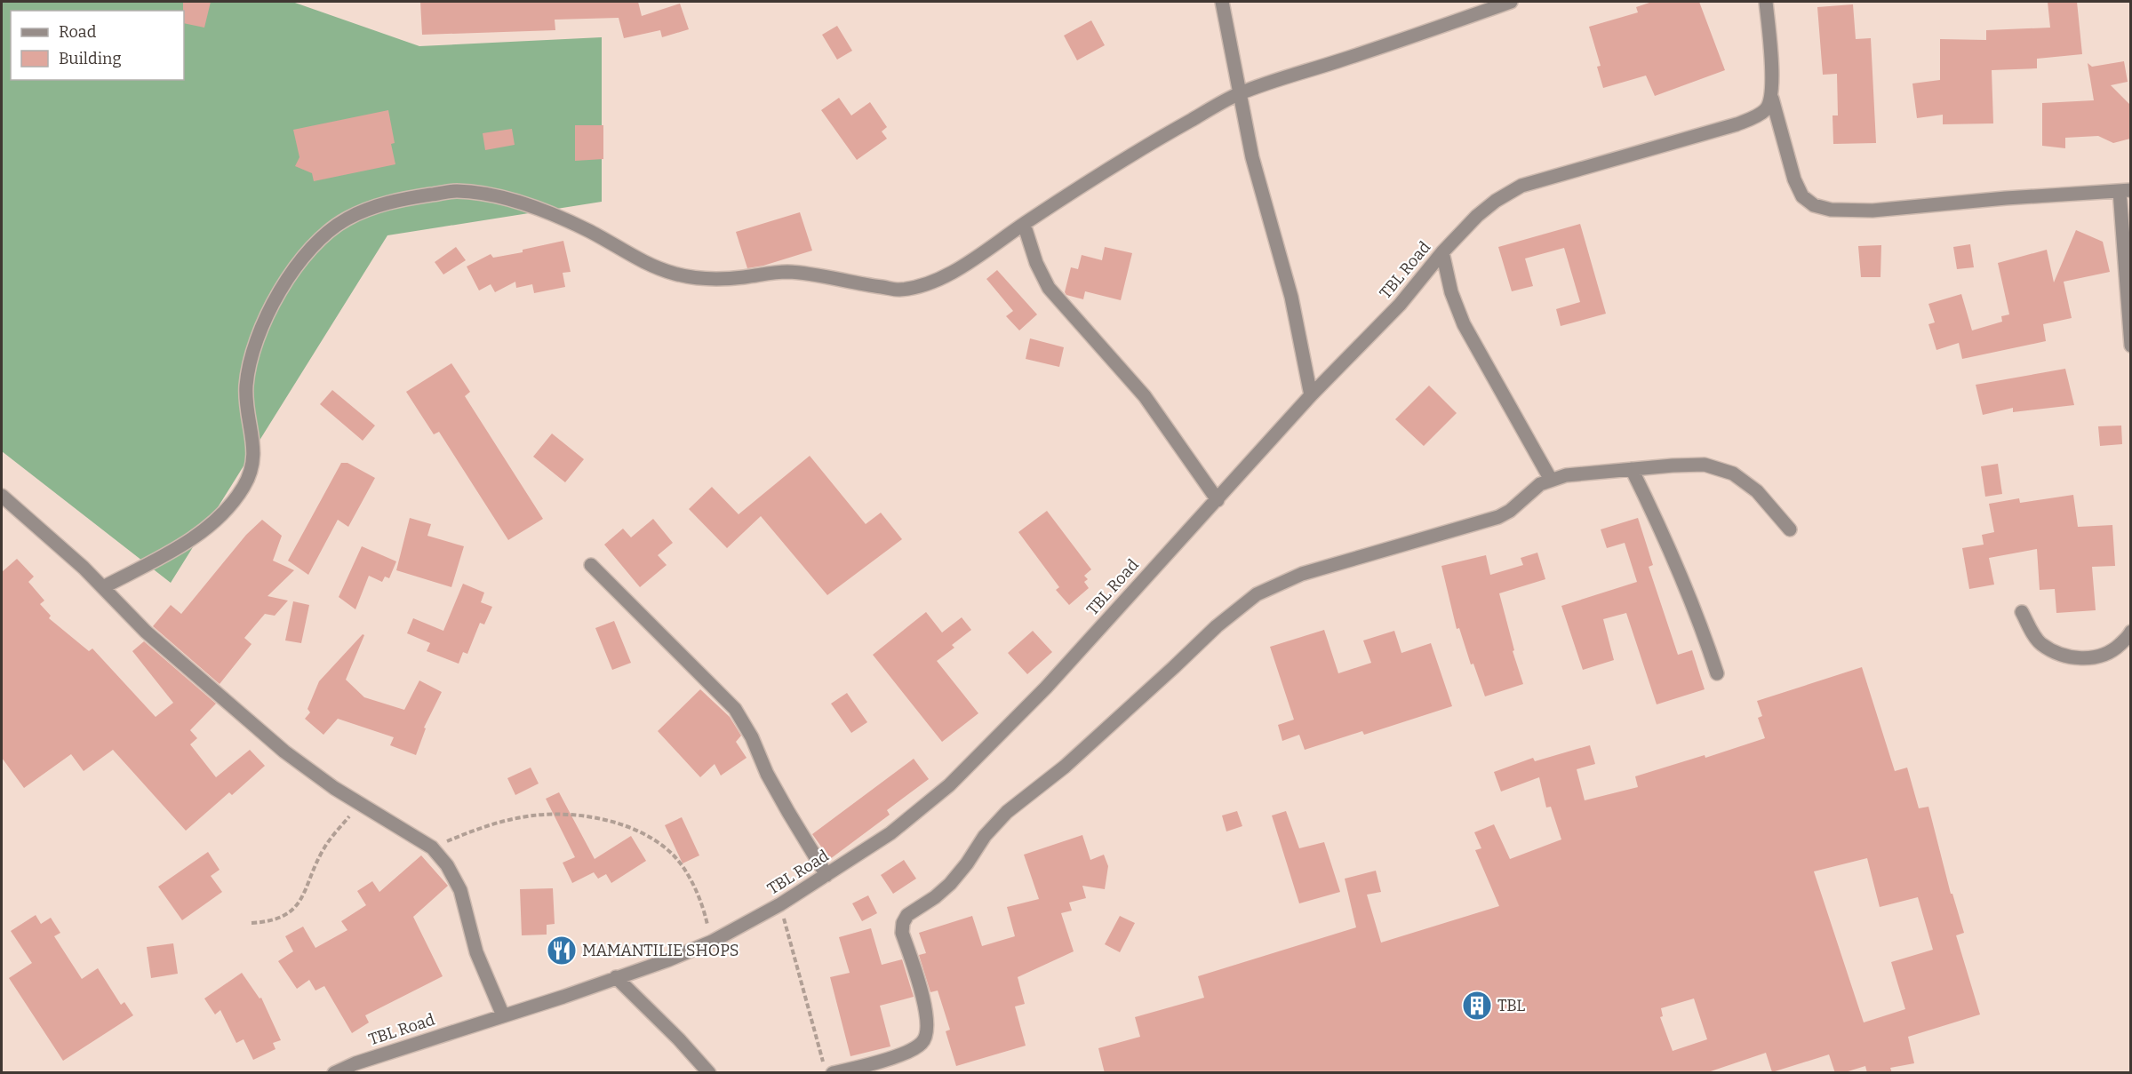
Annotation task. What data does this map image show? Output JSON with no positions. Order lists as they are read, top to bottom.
{
  "streets": {
    "street": ["TBL Road"]
  },
  "places": {
    "restaurant": ["MAMANTILIE SHOPS"],
    "building": ["TBL"]
  },
  "legend": ["Road", "Building"]
}
